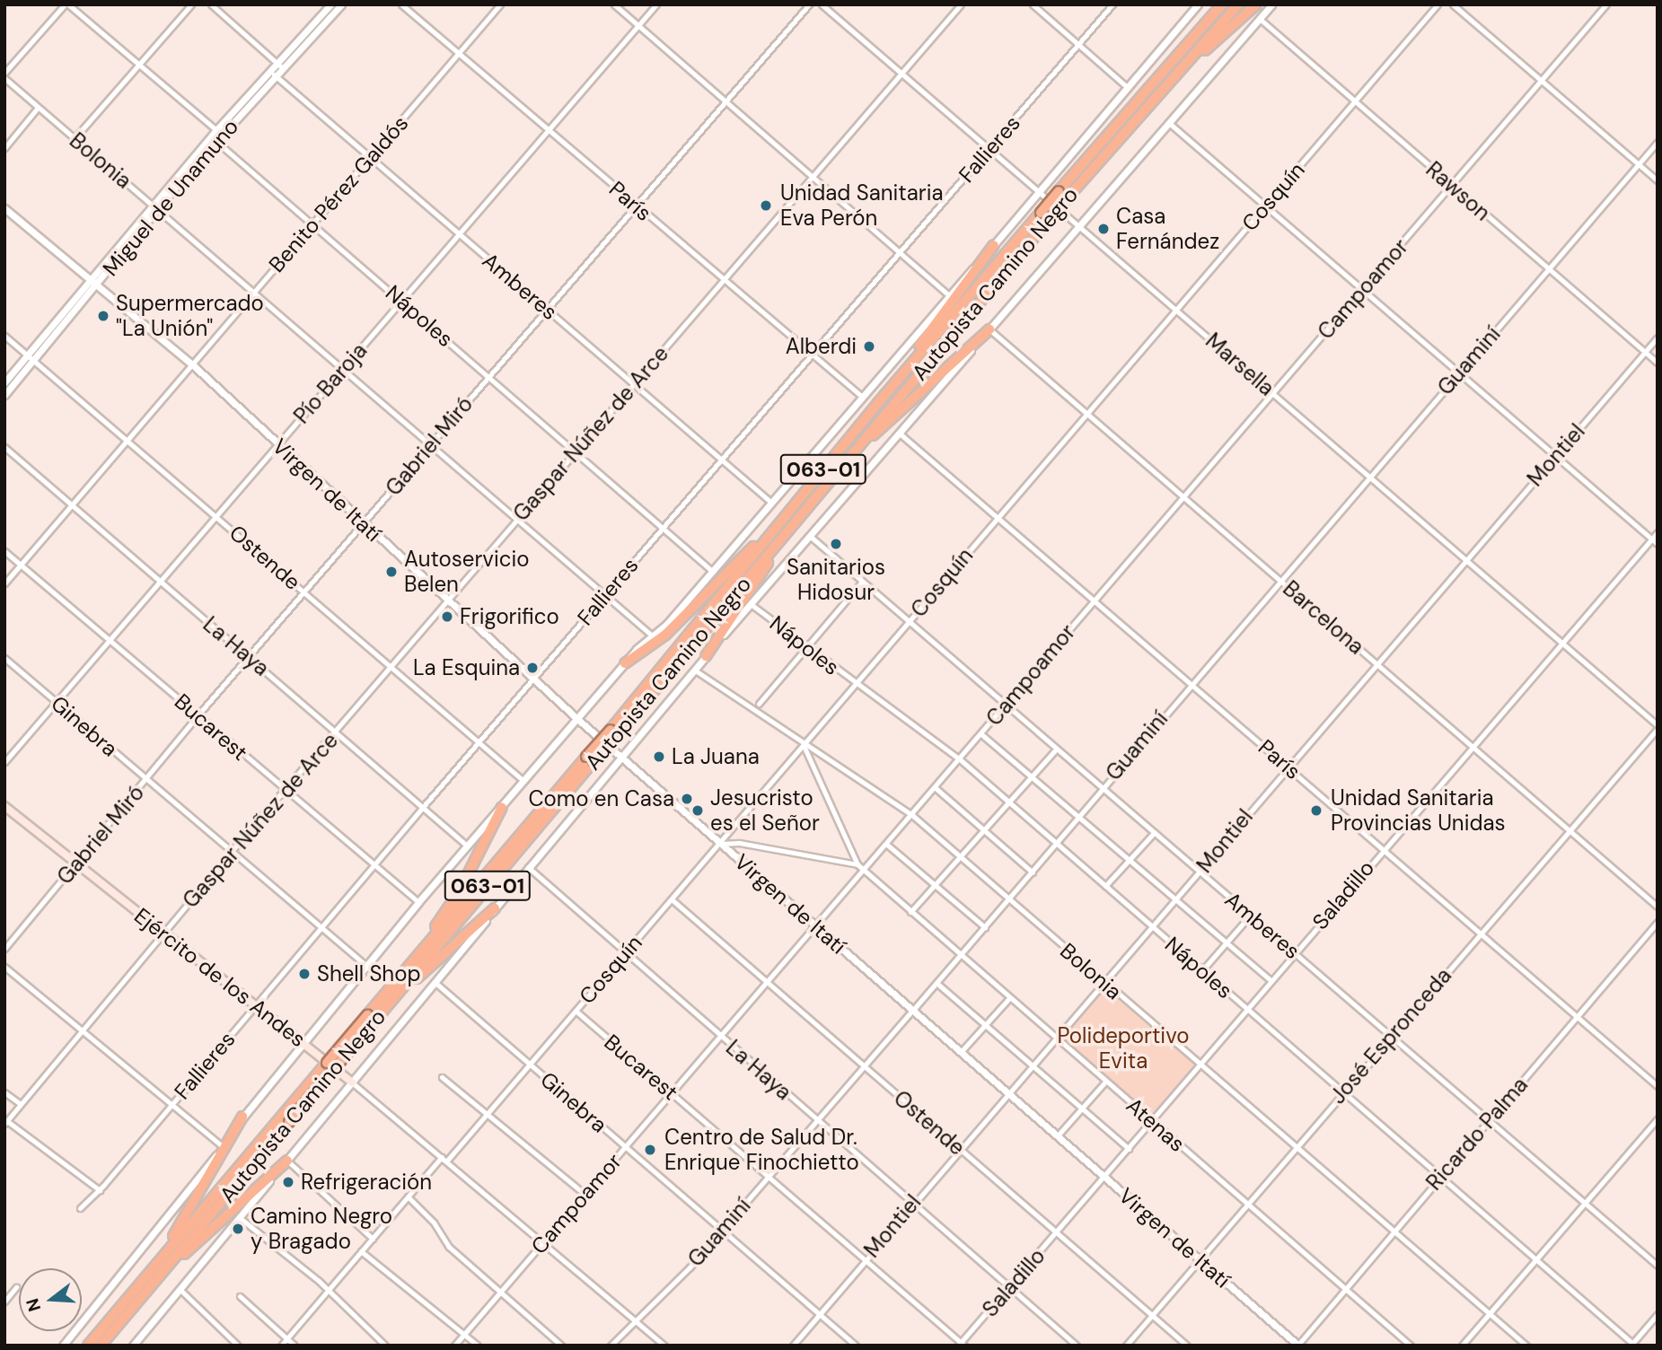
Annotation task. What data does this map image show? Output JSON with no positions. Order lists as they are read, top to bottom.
{
  "streets": {
    "highway": ["Autopista Camino Negro", "063-01"],
    "main road": ["Ejército de los Andes"],
    "street": [
      "Fallieres",
      "Bolonia",
      "Rawson",
      "Benito Pérez Galdós",
      "Cosquín",
      "Miguel de Unamuno",
      "París",
      "Amberes",
      "Campoamor",
      "Nápoles",
      "Guaminí",
      "Marsella",
      "Pío Baroja",
      "Gaspar Núñez de Arce",
      "Gabriel Miró",
      "Montiel",
      "Virgen de Itatí",
      "Ostende",
      "Barcelona",
      "La Haya",
      "Ginebra",
      "Bucarest",
      "Saladillo",
      "José Espronceda",
      "Atenas",
      "Ricardo Palma"
    ]
  },
  "crossings": [
    ["Fallieres", "Bolonia"],
    ["Fallieres", "París"],
    ["Fallieres", "Amberes"],
    ["Fallieres", "Nápoles"],
    ["Fallieres", "Marsella"],
    ["Fallieres", "Virgen de Itatí"],
    ["Fallieres", "Ostende"],
    ["Fallieres", "La Haya"],
    ["Fallieres", "Ginebra"],
    ["Fallieres", "Bucarest"],
    ["Fallieres", "Ejército de los Andes"],
    ["Bolonia", "Benito Pérez Galdós"],
    ["Bolonia", "Cosquín"],
    ["Bolonia", "Miguel de Unamuno"],
    ["Bolonia", "Campoamor"],
    ["Bolonia", "Guaminí"],
    ["Bolonia", "Pío Baroja"],
    ["Bolonia", "Gaspar Núñez de Arce"],
    ["Bolonia", "Gabriel Miró"],
    ["Bolonia", "Montiel"],
    ["Bolonia", "Saladillo"],
    ["Bolonia", "José Espronceda"],
    ["Bolonia", "Atenas"],
    ["Bolonia", "Ricardo Palma"],
    ["Rawson", "Cosquín"],
    ["Rawson", "Campoamor"],
    ["Rawson", "Guaminí"],
    ["Rawson", "Montiel"],
    ["Benito Pérez Galdós", "París"],
    ["Benito Pérez Galdós", "Amberes"],
    ["Benito Pérez Galdós", "Nápoles"],
    ["Benito Pérez Galdós", "Virgen de Itatí"],
    ["Benito Pérez Galdós", "Ostende"],
    ["Benito Pérez Galdós", "La Haya"],
    ["Benito Pérez Galdós", "Bucarest"],
    ["Cosquín", "París"],
    ["Cosquín", "Amberes"],
    ["Cosquín", "Nápoles"],
    ["Cosquín", "Marsella"],
    ["Cosquín", "Virgen de Itatí"],
    ["Cosquín", "Ostende"],
    ["Cosquín", "Barcelona"],
    ["Cosquín", "La Haya"],
    ["Cosquín", "Ginebra"],
    ["Cosquín", "Bucarest"],
    ["Cosquín", "Ejército de los Andes"],
    ["Cosquín", "Atenas"],
    ["Miguel de Unamuno", "Amberes"],
    ["Miguel de Unamuno", "Nápoles"],
    ["Miguel de Unamuno", "Virgen de Itatí"],
    ["Miguel de Unamuno", "Ostende"],
    ["París", "Campoamor"],
    ["París", "Guaminí"],
    ["París", "Pío Baroja"],
    ["París", "Gaspar Núñez de Arce"],
    ["París", "Gabriel Miró"],
    ["París", "Montiel"],
    ["París", "Saladillo"],
    ["París", "José Espronceda"],
    ["París", "Ricardo Palma"],
    ["Amberes", "Campoamor"],
    ["Amberes", "Guaminí"],
    ["Amberes", "Pío Baroja"],
    ["Amberes", "Gaspar Núñez de Arce"],
    ["Amberes", "Gabriel Miró"],
    ["Amberes", "Montiel"],
    ["Amberes", "Saladillo"],
    ["Amberes", "José Espronceda"],
    ["Amberes", "Ricardo Palma"],
    ["Campoamor", "Nápoles"],
    ["Campoamor", "Marsella"],
    ["Campoamor", "Virgen de Itatí"],
    ["Campoamor", "Ostende"],
    ["Campoamor", "Barcelona"],
    ["Campoamor", "La Haya"],
    ["Campoamor", "Ginebra"],
    ["Campoamor", "Bucarest"],
    ["Campoamor", "Ejército de los Andes"],
    ["Campoamor", "Atenas"],
    ["Nápoles", "Guaminí"],
    ["Nápoles", "Pío Baroja"],
    ["Nápoles", "Gaspar Núñez de Arce"],
    ["Nápoles", "Gabriel Miró"],
    ["Nápoles", "Montiel"],
    ["Nápoles", "Saladillo"],
    ["Nápoles", "José Espronceda"],
    ["Nápoles", "Ricardo Palma"],
    ["Guaminí", "Marsella"],
    ["Guaminí", "Virgen de Itatí"],
    ["Guaminí", "Ostende"],
    ["Guaminí", "Barcelona"],
    ["Guaminí", "La Haya"],
    ["Guaminí", "Ginebra"],
    ["Guaminí", "Bucarest"],
    ["Guaminí", "Ejército de los Andes"],
    ["Guaminí", "Atenas"],
    ["Marsella", "Gaspar Núñez de Arce"],
    ["Marsella", "Montiel"],
    ["Marsella", "Saladillo"],
    ["Marsella", "José Espronceda"],
    ["Pío Baroja", "Virgen de Itatí"],
    ["Pío Baroja", "Ostende"],
    ["Pío Baroja", "La Haya"],
    ["Pío Baroja", "Ginebra"],
    ["Pío Baroja", "Bucarest"],
    ["Gaspar Núñez de Arce", "Virgen de Itatí"],
    ["Gaspar Núñez de Arce", "Ostende"],
    ["Gaspar Núñez de Arce", "La Haya"],
    ["Gaspar Núñez de Arce", "Ginebra"],
    ["Gaspar Núñez de Arce", "Bucarest"],
    ["Gaspar Núñez de Arce", "Ejército de los Andes"],
    ["Gabriel Miró", "Virgen de Itatí"],
    ["Gabriel Miró", "Ostende"],
    ["Gabriel Miró", "La Haya"],
    ["Gabriel Miró", "Ginebra"],
    ["Gabriel Miró", "Bucarest"],
    ["Gabriel Miró", "Ejército de los Andes"],
    ["Montiel", "Virgen de Itatí"],
    ["Montiel", "Ostende"],
    ["Montiel", "Barcelona"],
    ["Montiel", "La Haya"],
    ["Montiel", "Ginebra"],
    ["Montiel", "Bucarest"],
    ["Montiel", "Atenas"],
    ["Virgen de Itatí", "Saladillo"],
    ["Virgen de Itatí", "José Espronceda"],
    ["Virgen de Itatí", "Ricardo Palma"],
    ["Ostende", "Saladillo"],
    ["Ostende", "José Espronceda"],
    ["Barcelona", "Saladillo"],
    ["Barcelona", "José Espronceda"],
    ["La Haya", "Saladillo"],
    ["Bucarest", "Saladillo"],
    ["Saladillo", "Atenas"],
    ["José Espronceda", "Atenas"],
    ["Atenas", "Ricardo Palma"]
  ],
  "parks": ["Polideportivo Evita"],
  "places": [
    "Unidad Sanitaria Eva Perón",
    "Casa Fernández",
    "Supermercado \"La Unión\"",
    "Alberdi",
    "Sanitarios Hidosur",
    "Autoservicio Belen",
    "Frigorifico",
    "La Esquina",
    "La Juana",
    "Como en Casa",
    "Jesucristo es el Señor",
    "Unidad Sanitaria Provincias Unidas",
    "Shell Shop",
    "Centro de Salud Dr. Enrique Finochietto",
    "Refrigeración",
    "Camino Negro y Bragado"
  ],
  "north": "left"
}
